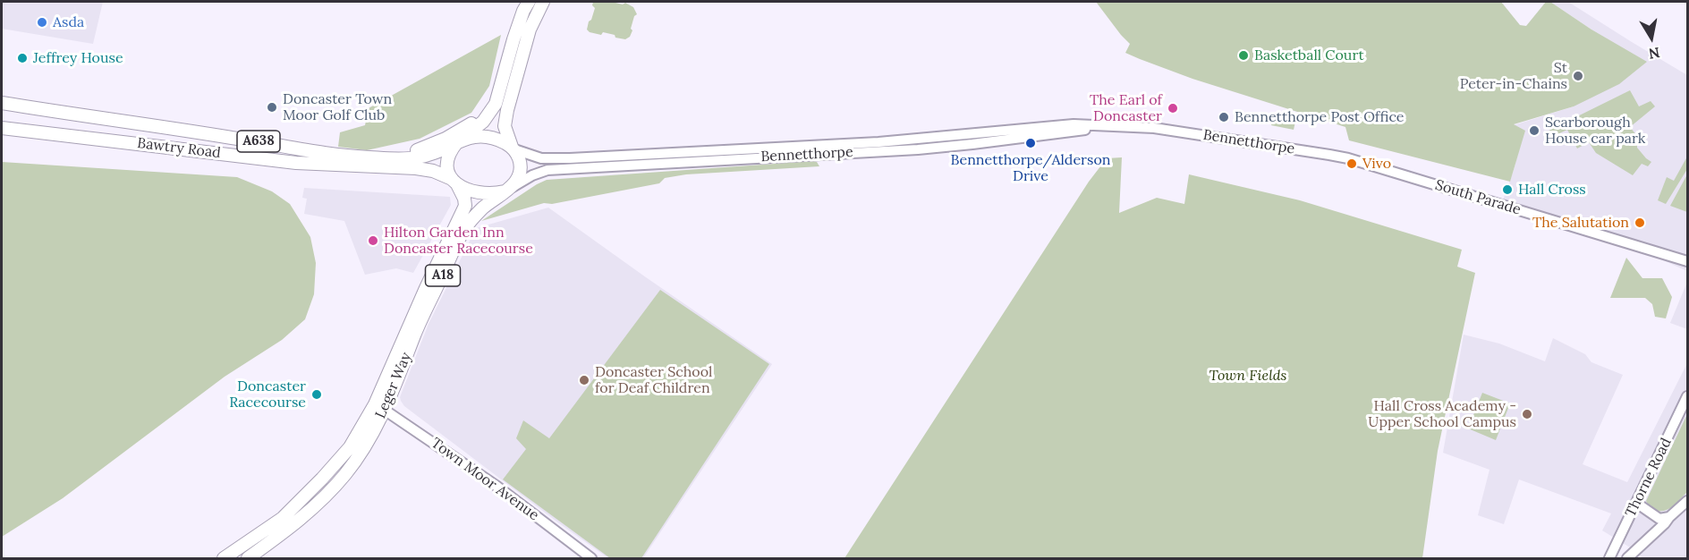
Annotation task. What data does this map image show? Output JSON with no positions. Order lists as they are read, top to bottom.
{
  "streets": {
    "highway": [
      "A638",
      "Bawtry Road",
      "A18",
      "Leger Way"
    ],
    "street": [
      "Bennetthorpe",
      "South Parade",
      "Thorne Road",
      "Town Moor Avenue"
    ]
  },
  "crossings": [
    ["Bennetthorpe", "Bawtry Road"],
    ["Bennetthorpe", "South Parade"],
    ["Bennetthorpe", "Leger Way"],
    ["Bawtry Road", "Leger Way"],
    ["Leger Way", "Town Moor Avenue"]
  ],
  "parks": ["Town Fields"],
  "places": [
    "Asda",
    "Basketball Court",
    "Jeffrey House",
    "St Peter-in-Chains",
    "Doncaster Town Moor Golf Club",
    "The Earl of Doncaster",
    "Bennetthorpe Post Office",
    "Scarborough House car park",
    "Bennetthorpe/Alderson Drive",
    "Vivo",
    "Hall Cross",
    "The Salutation",
    "Hilton Garden Inn Doncaster Racecourse",
    "Doncaster School for Deaf Children",
    "Doncaster Racecourse",
    "Hall Cross Academy - Upper School Campus"
  ],
  "north": "bottom"
}
